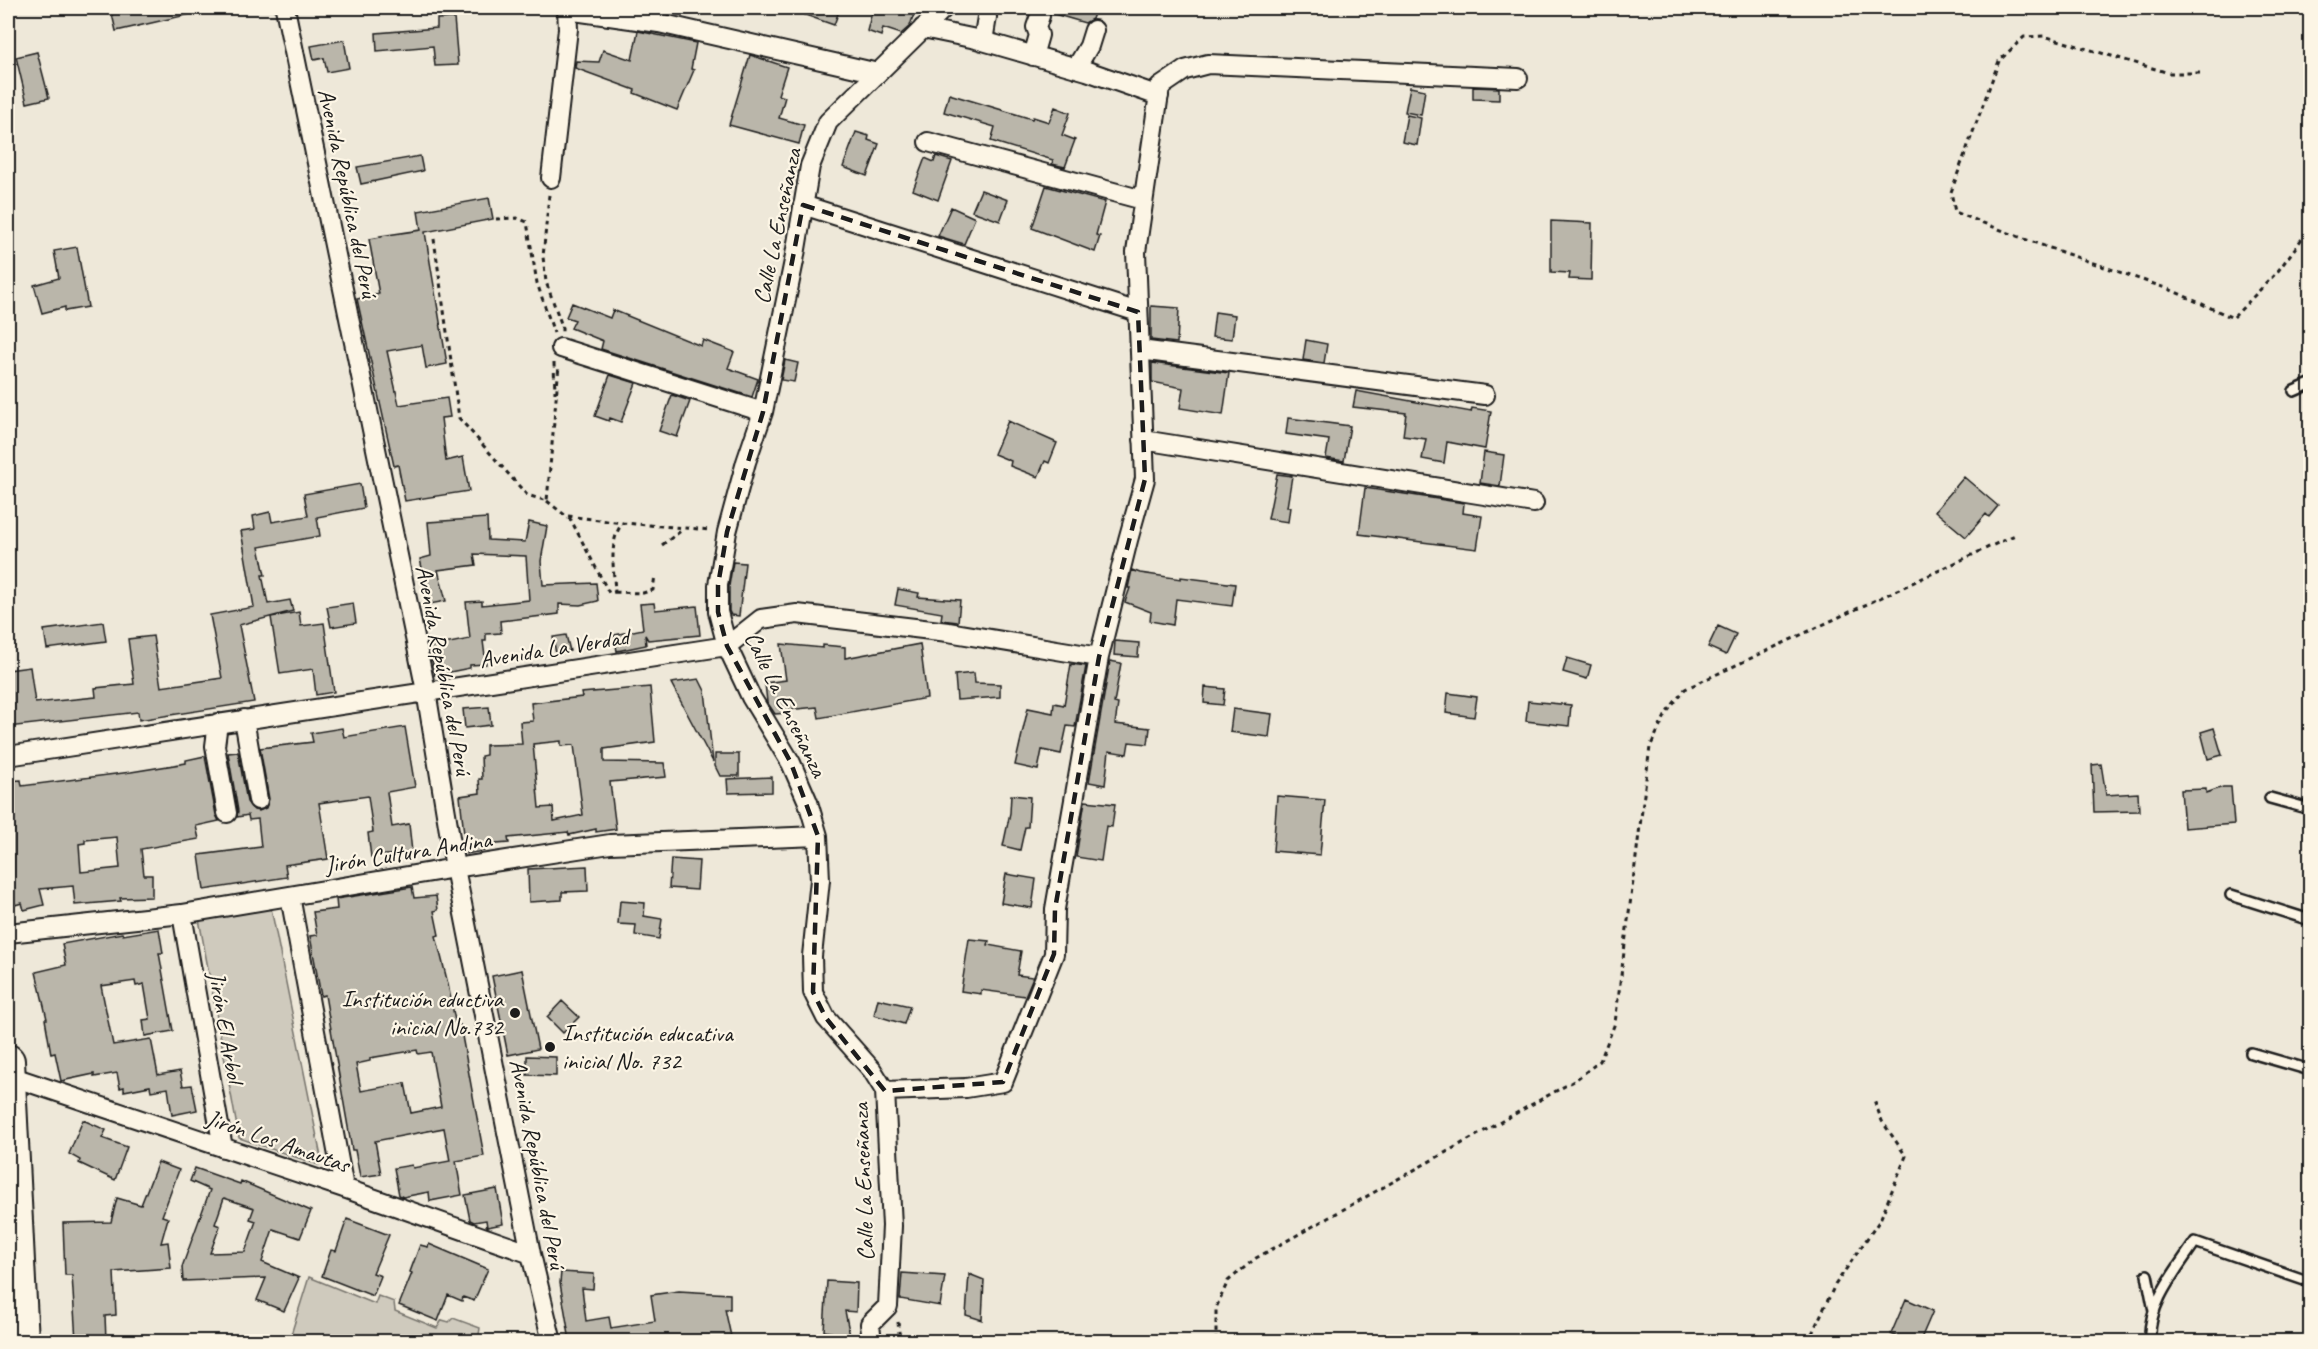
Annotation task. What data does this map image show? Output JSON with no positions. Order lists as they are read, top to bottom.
{
  "streets": {
    "street": [
      "Avenida República del Perú",
      "Calle La Enseñanza",
      "Avenida La Verdad",
      "Jirón Cultura Andina",
      "Jirón El Arbol",
      "Jirón Los Amautas"
    ]
  },
  "crossings": [
    ["Avenida República del Perú", "Avenida La Verdad"],
    ["Avenida República del Perú", "Jirón Cultura Andina"],
    ["Avenida República del Perú", "Jirón Los Amautas"],
    ["Calle La Enseñanza", "Avenida La Verdad"],
    ["Calle La Enseñanza", "Jirón Cultura Andina"],
    ["Jirón Cultura Andina", "Jirón El Arbol"],
    ["Jirón El Arbol", "Jirón Los Amautas"]
  ],
  "places": ["Institución eductiva inicial No.732", "Institución educativa inicial No. 732"]
}
